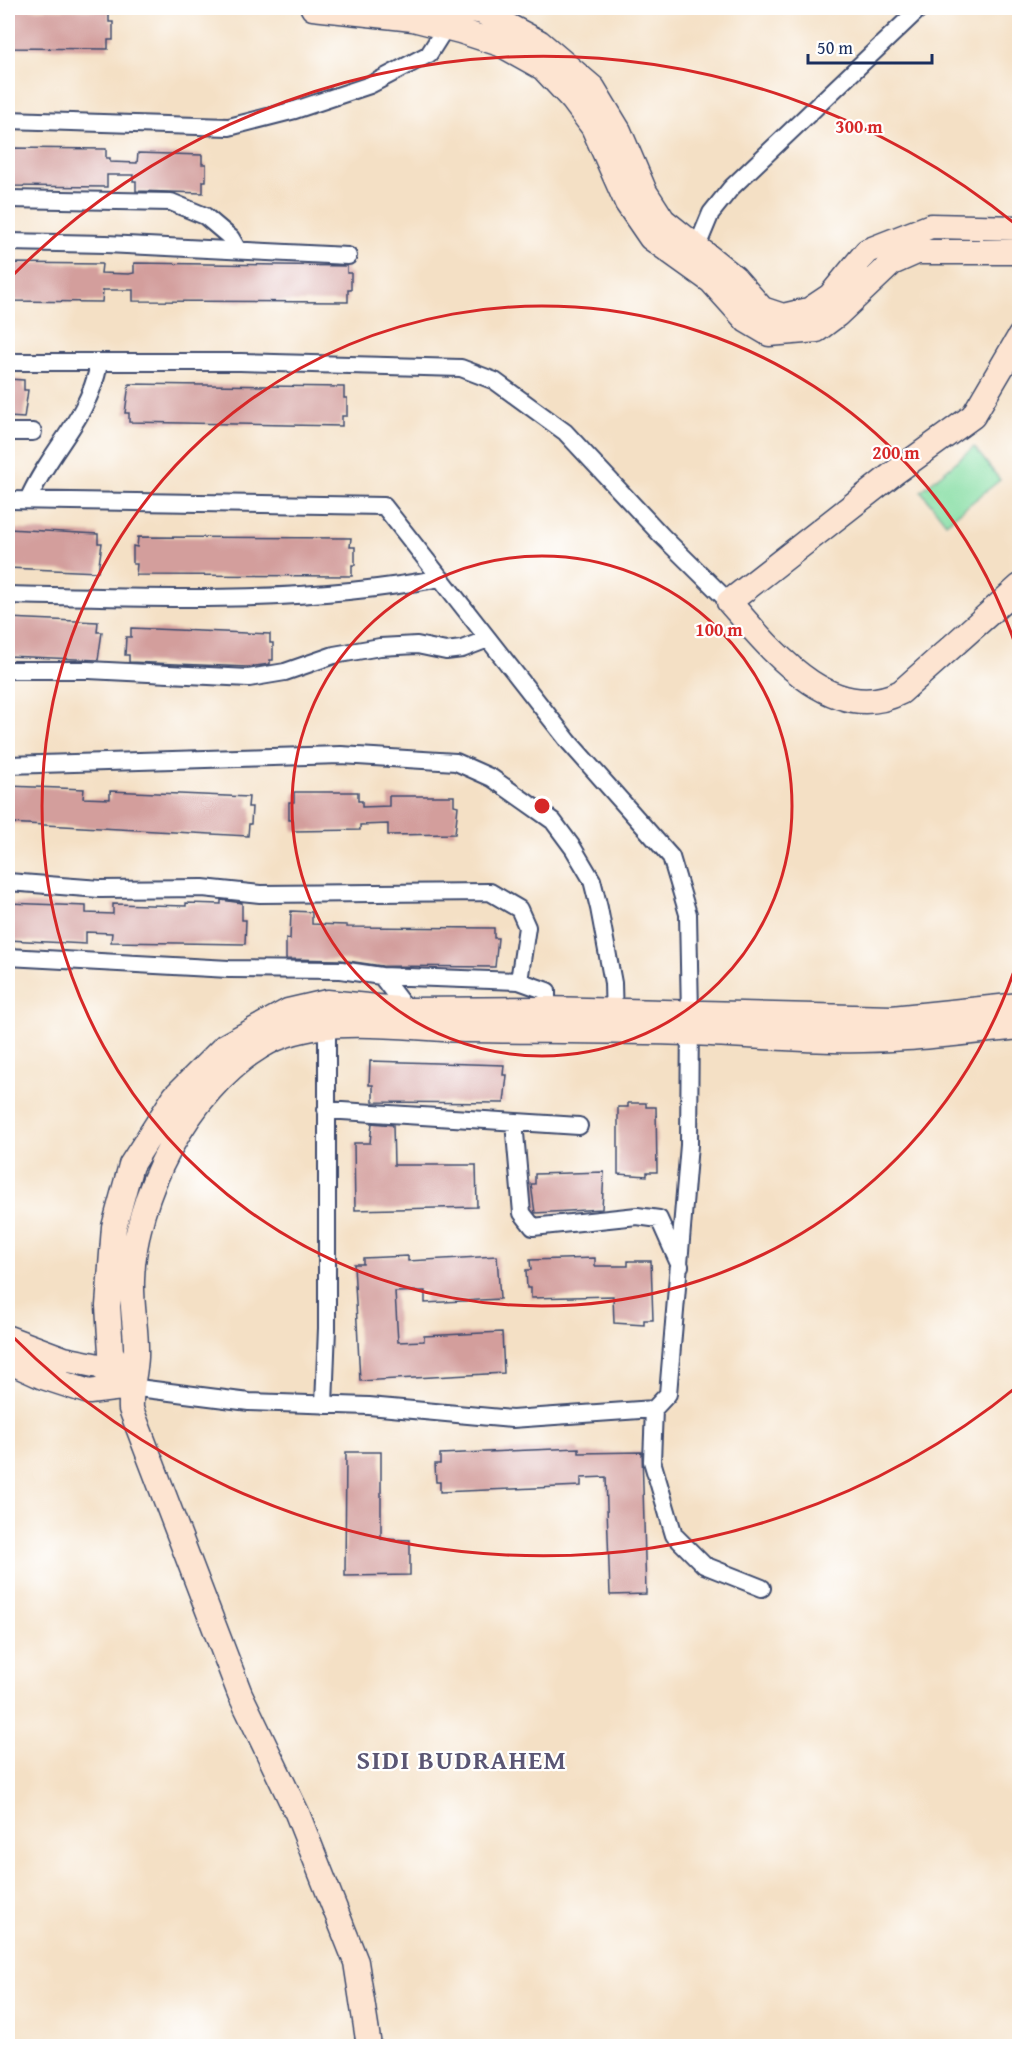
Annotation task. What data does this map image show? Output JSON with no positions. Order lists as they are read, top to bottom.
{
  "districts": ["SIDI BUDRAHEM"],
  "scale_bar": "50 m",
  "rings": ["300 m", "200 m", "100 m"]
}
